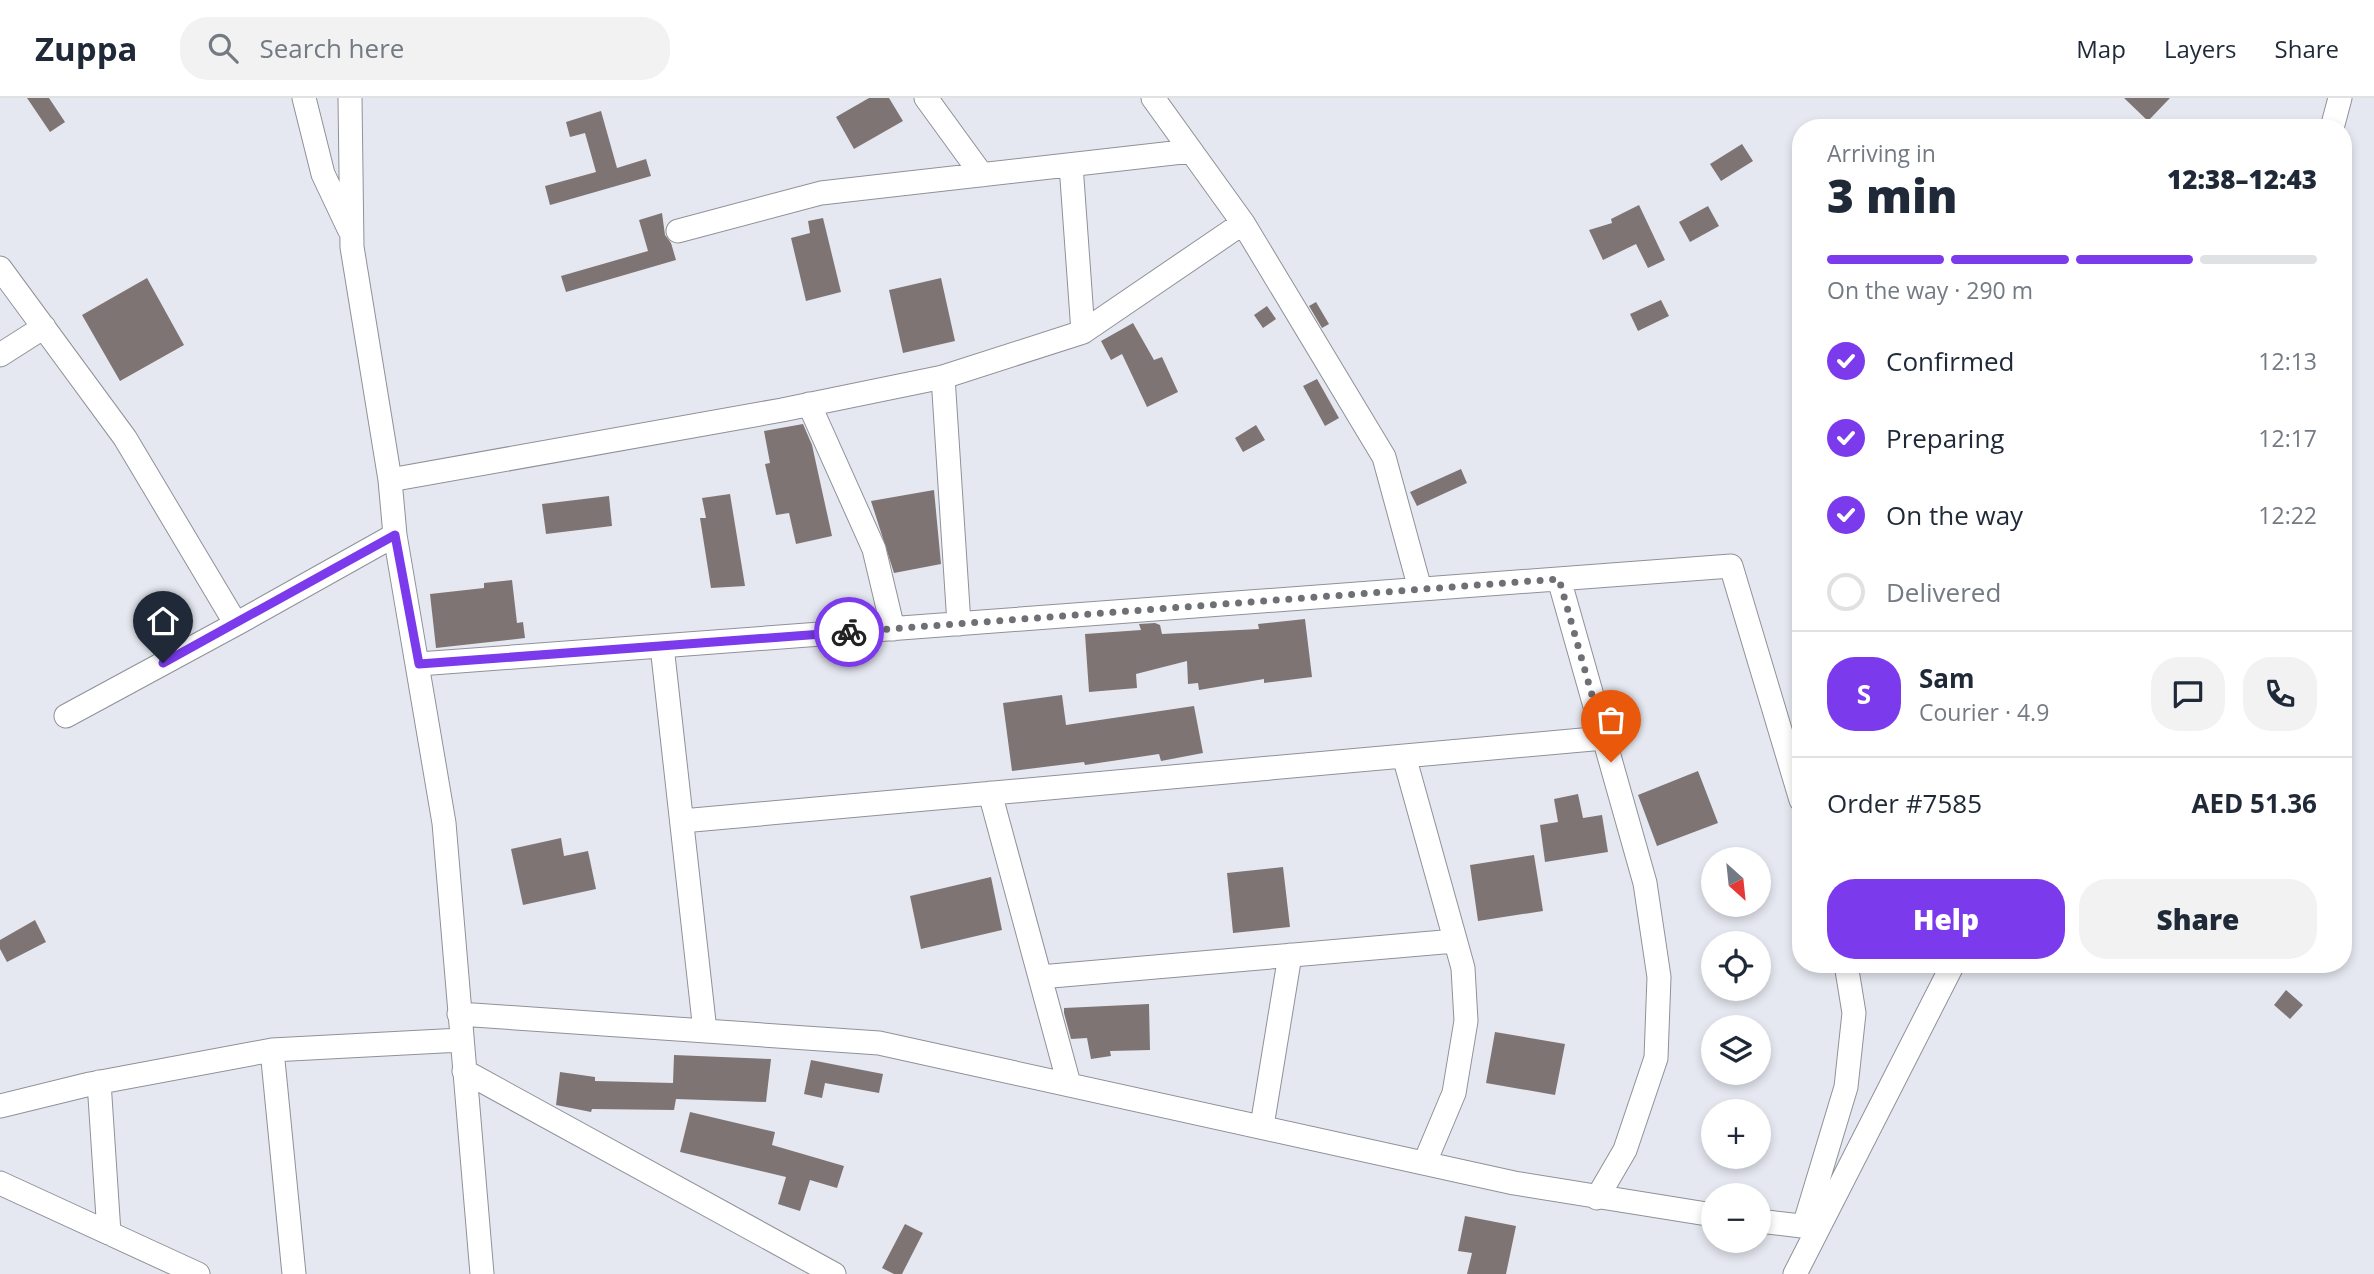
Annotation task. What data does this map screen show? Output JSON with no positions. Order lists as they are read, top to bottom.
{
  "north": "bottom right",
  "page": {
    "header": "Zuppa",
    "search": "Search here",
    "nav": ["Map", "Layers", "Share"],
    "heading": ["3 min", "Arriving in", "12:38–12:43"],
    "panel": [
      "Sam",
      "Courier · 4.9",
      "Order #7585",
      "AED 51.36"
    ],
    "bar": "On the way · 290 m",
    "list": [
      ["Confirmed", "12:13"],
      ["Preparing", "12:17"],
      ["On the way", "12:22"],
      "Delivered"
    ],
    "round": "S",
    "map_buttons": ["+", "−"],
    "buttons": ["Help", "Share"]
  }
}
